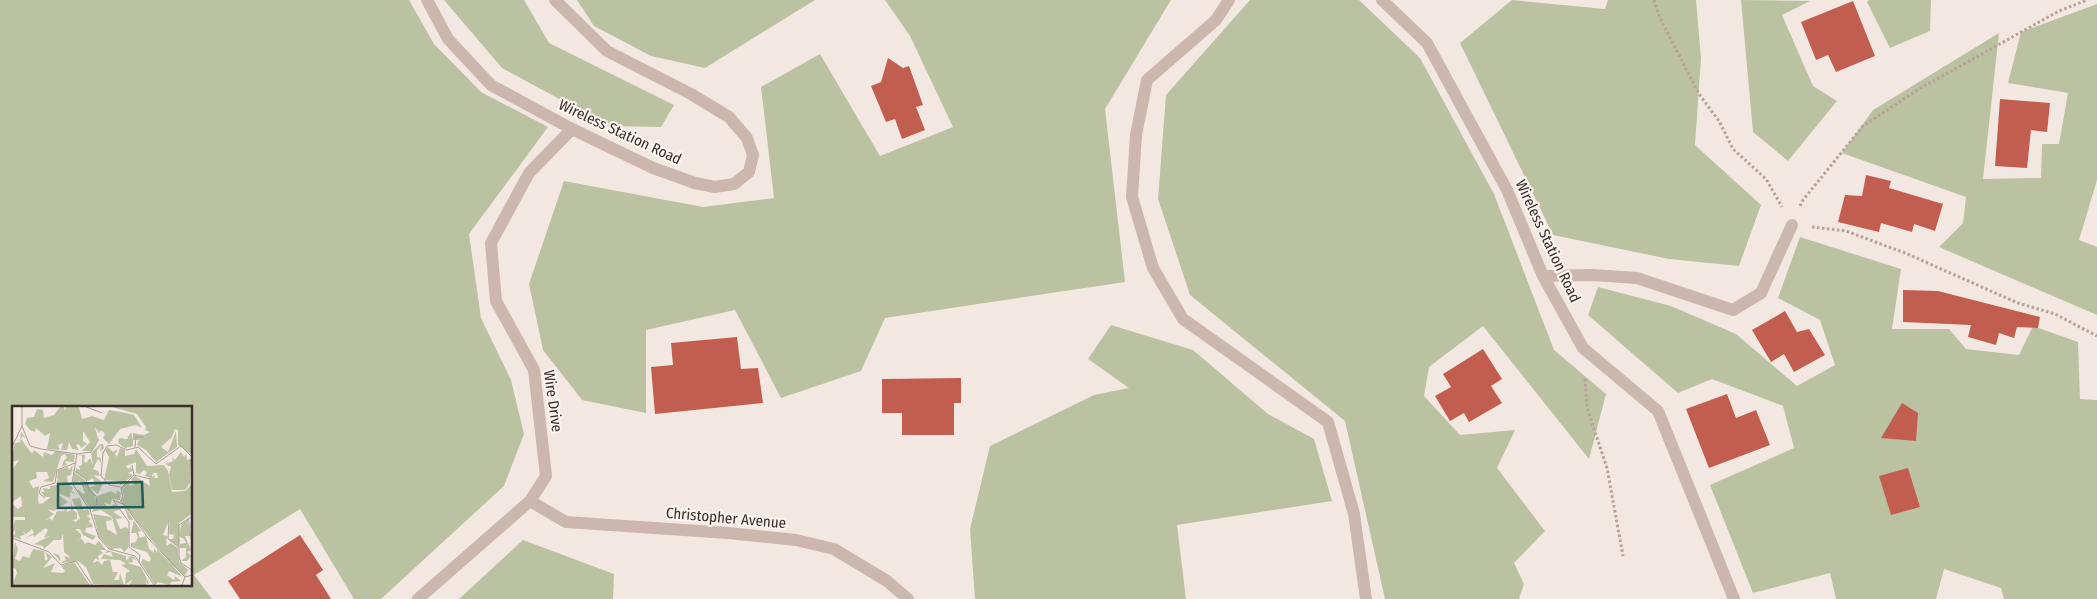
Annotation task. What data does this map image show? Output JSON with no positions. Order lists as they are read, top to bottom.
{
  "streets": {
    "street": ["Wireless Station Road", "Wire Drive", "Christopher Avenue"]
  },
  "crossings": [
    ["Wireless Station Road", "Wire Drive"],
    ["Wire Drive", "Christopher Avenue"]
  ]
}
